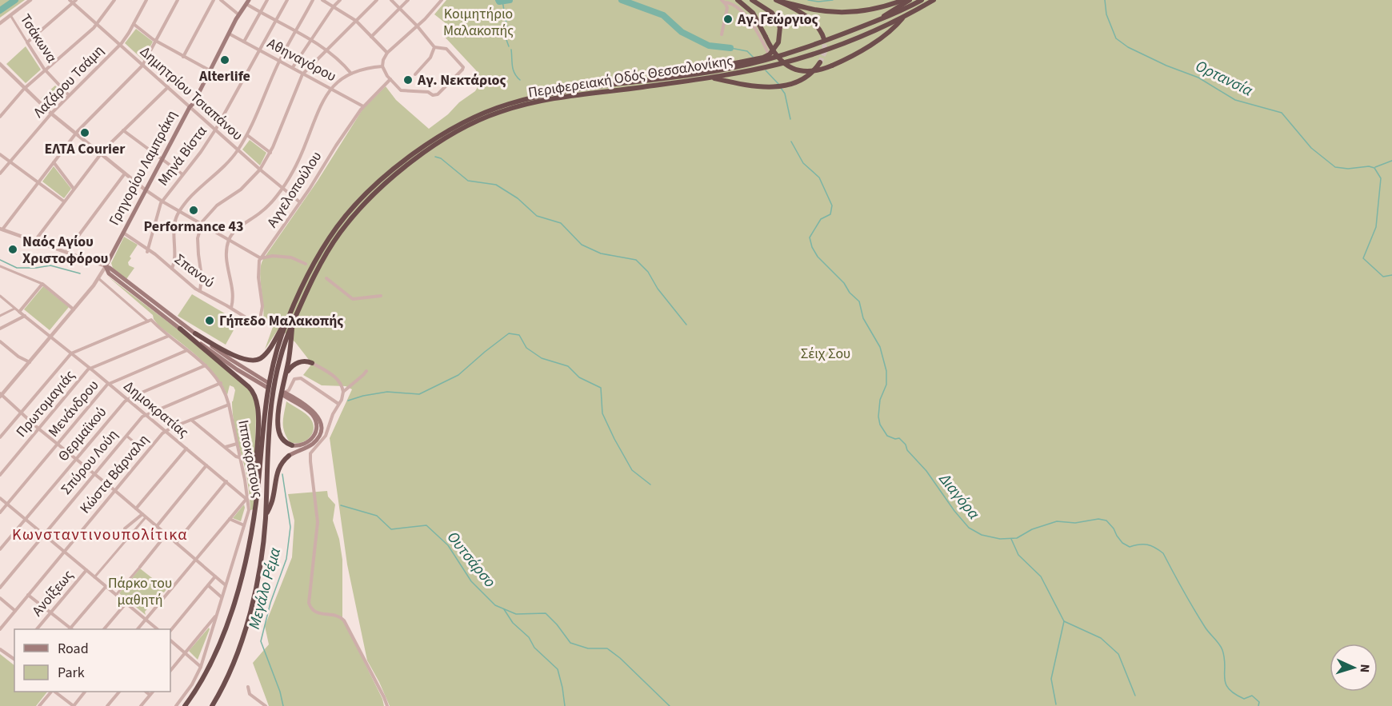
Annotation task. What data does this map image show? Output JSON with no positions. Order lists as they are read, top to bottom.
{
  "streets": {
    "highway": ["Περιφερειακή Οδός Θεσσαλονίκης"],
    "main road": ["Γρηγορίου Λαμπράκη"],
    "street": [
      "Τσάκωνα",
      "Αθηναγόρου",
      "Λαζάρου Τσάμη",
      "Δημητρίου Τσιαπάνου",
      "Μηνά Βίστα",
      "Αγγελοπούλου",
      "Σπανού",
      "Πρωτομαγιάς",
      "Μενάνδρου",
      "Δημοκρατίας",
      "Θερμαϊκού",
      "Ιπποκράτους",
      "Σπύρου Λούη",
      "Κώστα Βάρναλη",
      "Ανοίξεως"
    ]
  },
  "crossings": [
    ["Τσάκωνα", "Λαζάρου Τσάμη"],
    ["Αθηναγόρου", "Μηνά Βίστα"],
    ["Αθηναγόρου", "Γρηγορίου Λαμπράκη"],
    ["Αθηναγόρου", "Αγγελοπούλου"],
    ["Λαζάρου Τσάμη", "Δημητρίου Τσιαπάνου"],
    ["Δημητρίου Τσιαπάνου", "Μηνά Βίστα"],
    ["Δημητρίου Τσιαπάνου", "Γρηγορίου Λαμπράκη"],
    ["Δημητρίου Τσιαπάνου", "Αγγελοπούλου"],
    ["Μηνά Βίστα", "Σπανού"],
    ["Γρηγορίου Λαμπράκη", "Σπανού"],
    ["Αγγελοπούλου", "Σπανού"],
    ["Πρωτομαγιάς", "Δημοκρατίας"],
    ["Πρωτομαγιάς", "Ιπποκράτους"],
    ["Μενάνδρου", "Δημοκρατίας"],
    ["Μενάνδρου", "Ιπποκράτους"],
    ["Δημοκρατίας", "Θερμαϊκού"],
    ["Δημοκρατίας", "Ιπποκράτους"],
    ["Δημοκρατίας", "Σπύρου Λούη"],
    ["Δημοκρατίας", "Κώστα Βάρναλη"],
    ["Θερμαϊκού", "Ιπποκράτους"],
    ["Ιπποκράτους", "Σπύρου Λούη"],
    ["Ιπποκράτους", "Κώστα Βάρναλη"]
  ],
  "districts": ["Κωνσταντινουπολίτικα"],
  "water": [
    "Ορτανσία",
    "Διαγόρα",
    "Ουτσάρσο",
    "Μεγάλο Ρέμα"
  ],
  "parks": ["Κοιμητήριο Μαλακοπής", "Σέιχ Σου", "Πάρκο του μαθητή"],
  "places": [
    "Αγ. Γεώργιος",
    "Alterlife",
    "Αγ. Νεκτάριος",
    "ΕΛΤΑ Courier",
    "Performance 43",
    "Ναός Αγίου Χριστοφόρου",
    "Γήπεδο Μαλακοπής"
  ],
  "legend": ["Road", "Park"],
  "north": "right"
}
